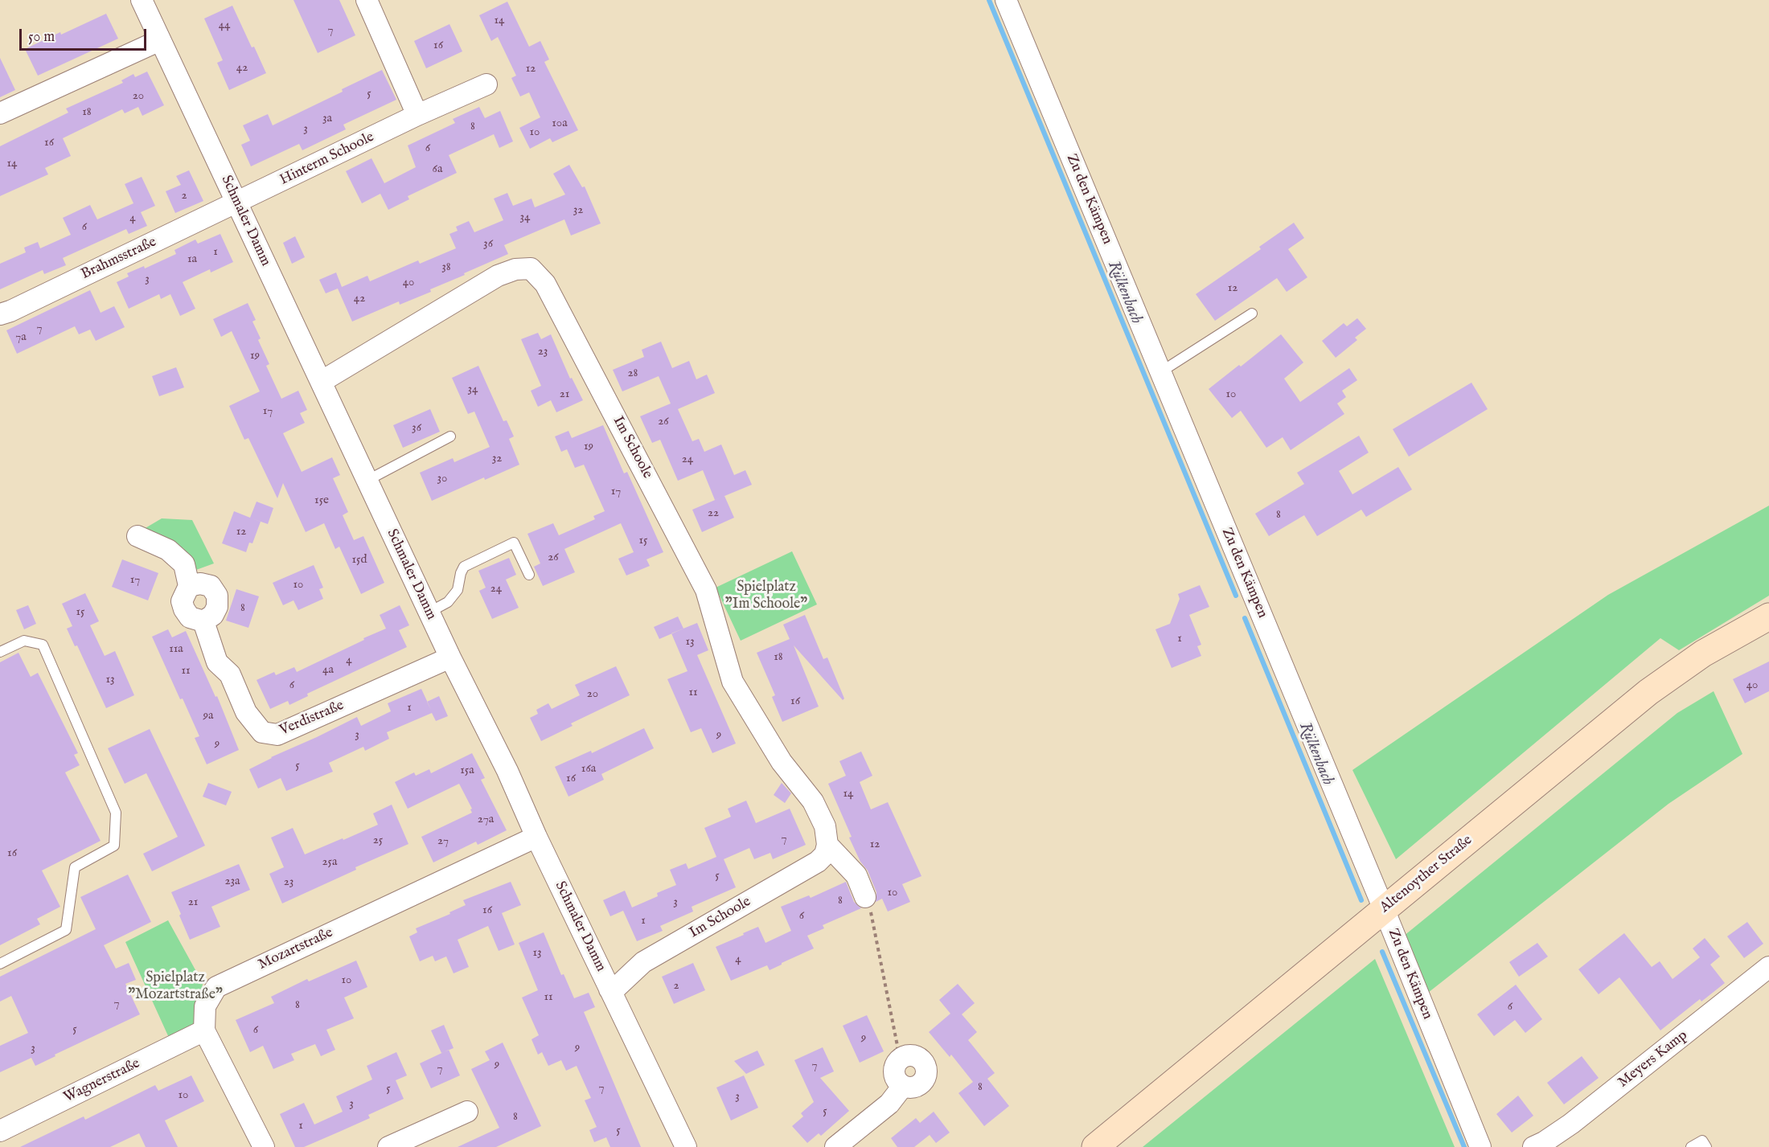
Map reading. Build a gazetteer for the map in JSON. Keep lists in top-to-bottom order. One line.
{"streets":{"main road":["Altenoyther Straße"],"street":["Hinterm Schoole","Zu den Kämpen","Schmaler Damm","Brahmsstraße","Im Schoole","Verdistraße","Mozartstraße","Meyers Kamp","Wagnerstraße"]},"crossings":[["Hinterm Schoole","Schmaler Damm"],["Hinterm Schoole","Brahmsstraße"],["Zu den Kämpen","Altenoyther Straße"],["Schmaler Damm","Brahmsstraße"],["Schmaler Damm","Im Schoole"],["Schmaler Damm","Verdistraße"],["Schmaler Damm","Mozartstraße"],["Mozartstraße","Wagnerstraße"]],"water":["Rülkenbach"],"parks":["Spielplatz \"Im Schoole\"","Spielplatz \"Mozartstraße\""],"house_numbers":["14","44","7","16","42","12","5","20","18","3a","10a","8","3","10","16","6","14","6a","2","32","34","4","6","36","1","1a","38","3","40","12","42","7","7a","23","19","28","34","21","10","17","26","36","19","32","24","30","17","15e","22","8","12","15","26","15d","17","10","24","8","15","1","13","11a","18","4","4a","11","13","6","40","11","20","16","1","9a","3","9","9","5","16a","15a","16","14","27a","7","25","27","12","16","25a","5","23a","23","10","8","21","3","16","6","1","13","4","10","2","11","7","8","6","5","6","9","9","3","9","7","7","8","7","5","10","3","3","5","8","1","5"],"scale_bar":"50 m"}
